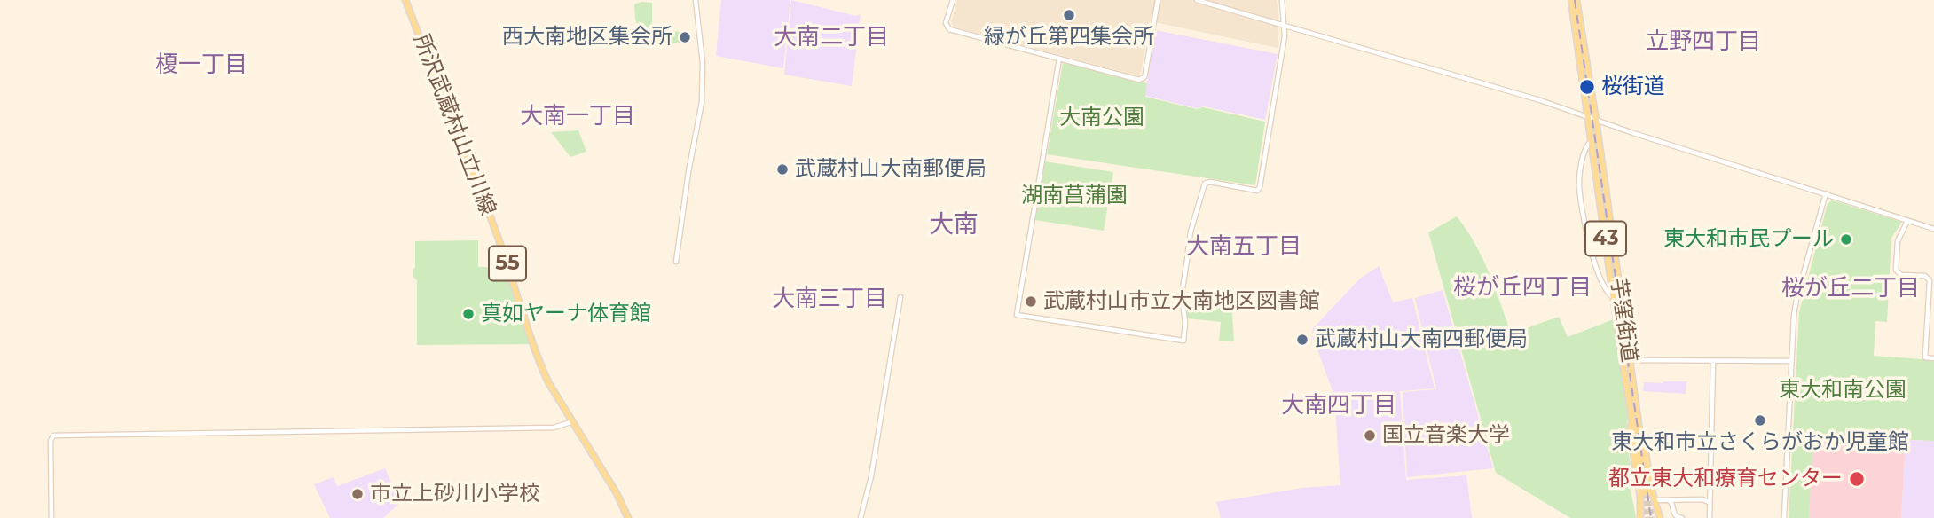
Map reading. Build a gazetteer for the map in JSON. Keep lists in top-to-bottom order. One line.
{"streets":{"main road":["所沢武蔵村山立川線","43","55","芋窪街道"]},"districts":["大南二丁目","立野四丁目","榎一丁目","大南一丁目","大南","大南五丁目","桜が丘四丁目","桜が丘二丁目","大南三丁目","大南四丁目"],"parks":["大南公園","湖南菖蒲園","東大和南公園"],"places":["緑が丘第四集会所","西大南地区集会所","桜街道","武蔵村山大南郵便局","東大和市民プール","武蔵村山市立大南地区図書館","真如ヤーナ体育館","武蔵村山大南四郵便局","東大和市立さくらがおか児童館","国立音楽大学","都立東大和療育センター","市立上砂川小学校"]}
